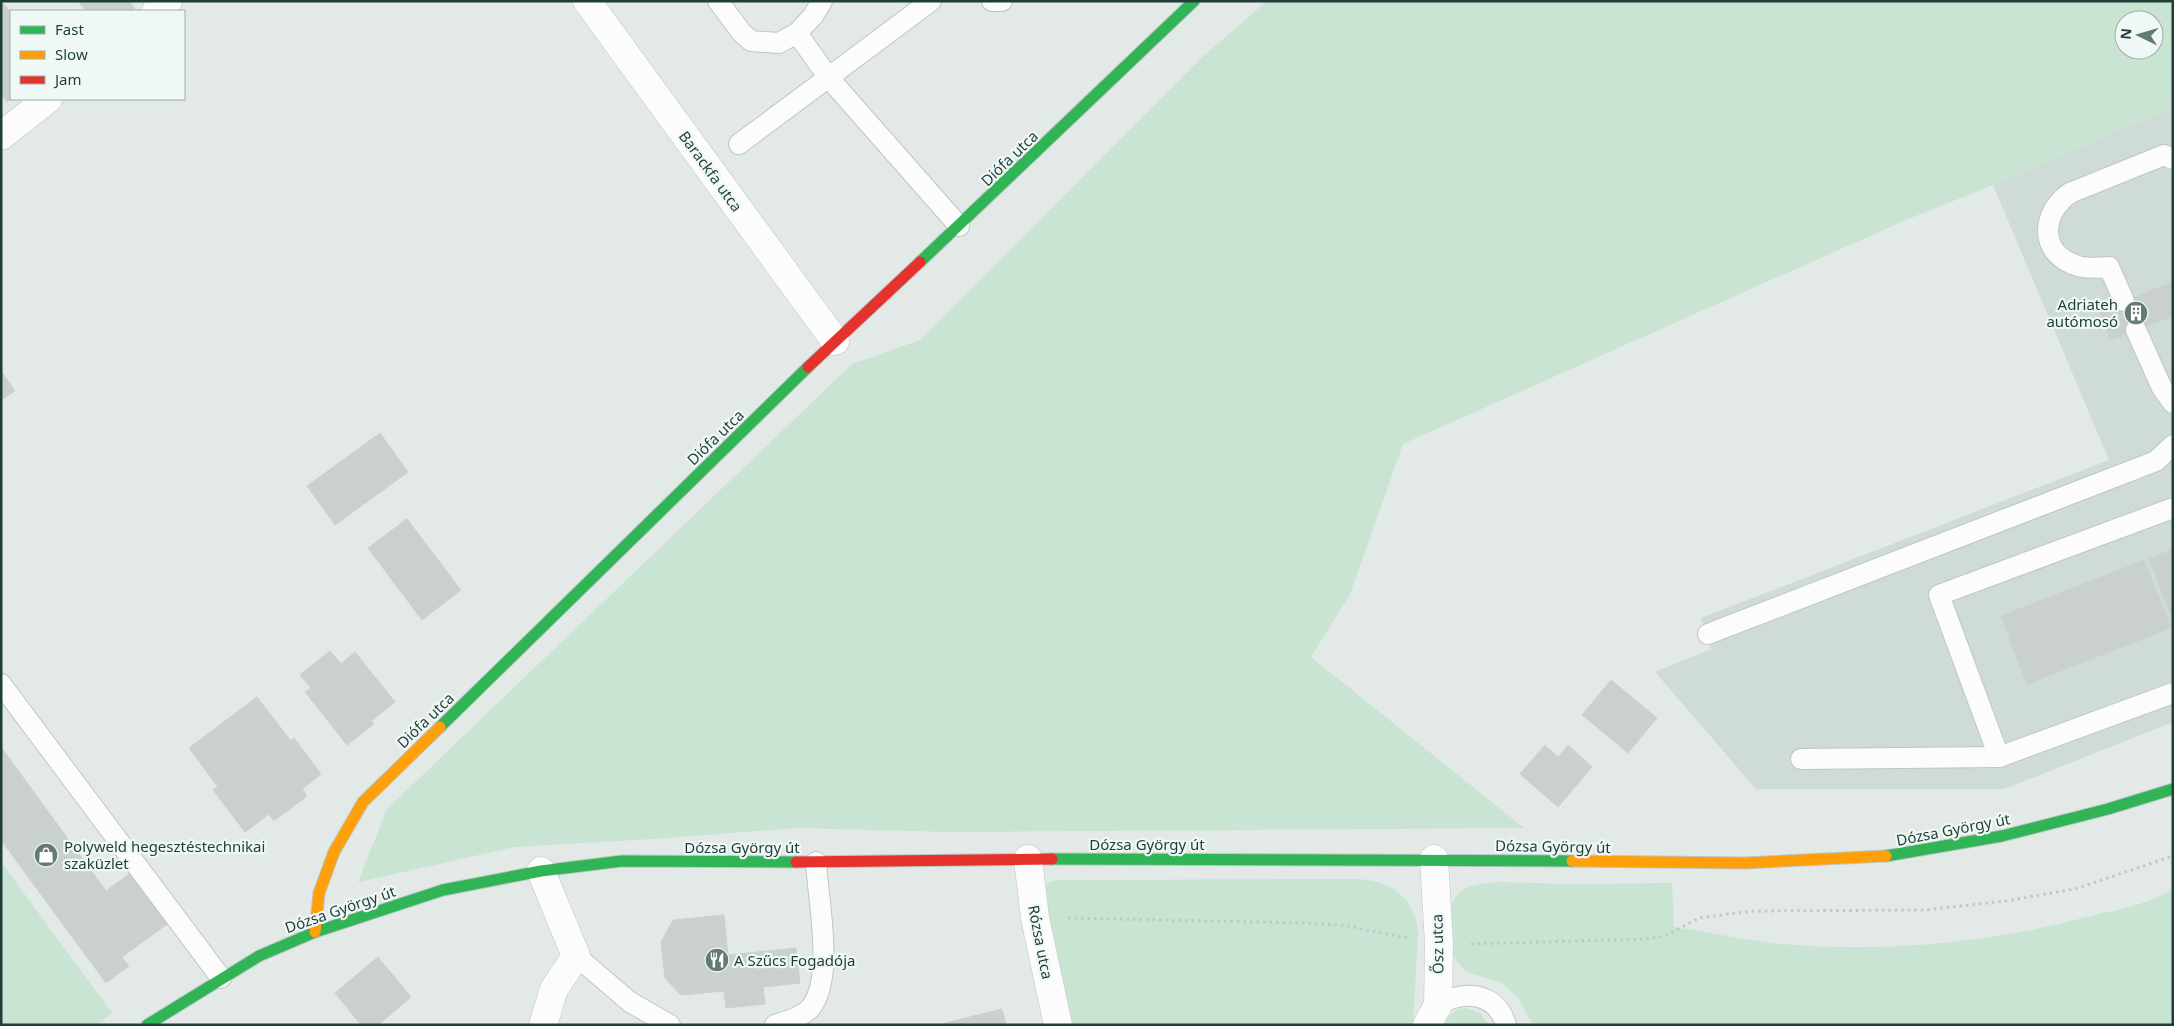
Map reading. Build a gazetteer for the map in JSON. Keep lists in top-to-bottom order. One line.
{"streets":{"main road":["Diófa utca","Dózsa György út"],"street":["Barackfa utca","Rózsa utca","Ősz utca"]},"crossings":[["Diófa utca","Barackfa utca"],["Diófa utca","Dózsa György út"],["Dózsa György út","Rózsa utca"],["Dózsa György út","Ősz utca"]],"places":{"building":["Adriateh autómosó"],"shop":["Polyweld hegesztéstechnikai szaküzlet"],"restaurant":["A Szűcs Fogadója"]},"legend":["Fast","Slow","Jam"],"north":"left"}
